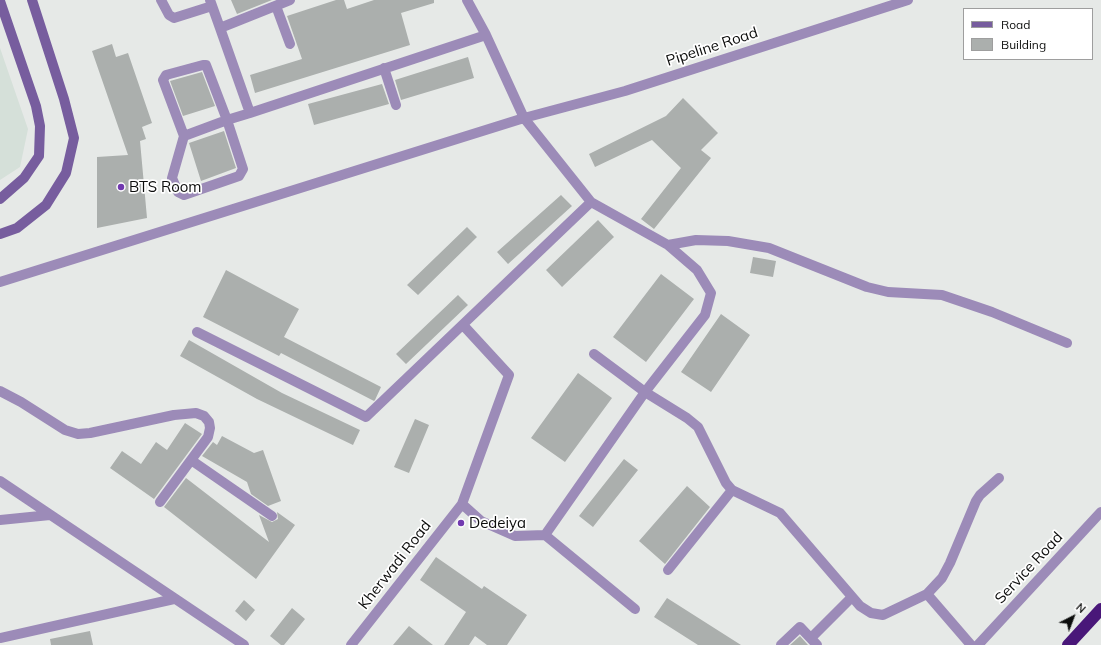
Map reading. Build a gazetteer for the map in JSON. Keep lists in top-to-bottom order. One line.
{"streets":{"street":["Pipeline Road","Kherwadi Road","Service Road"]},"places":["BTS Room","Dedeiya"],"legend":["Road","Building"],"north":"top right"}
